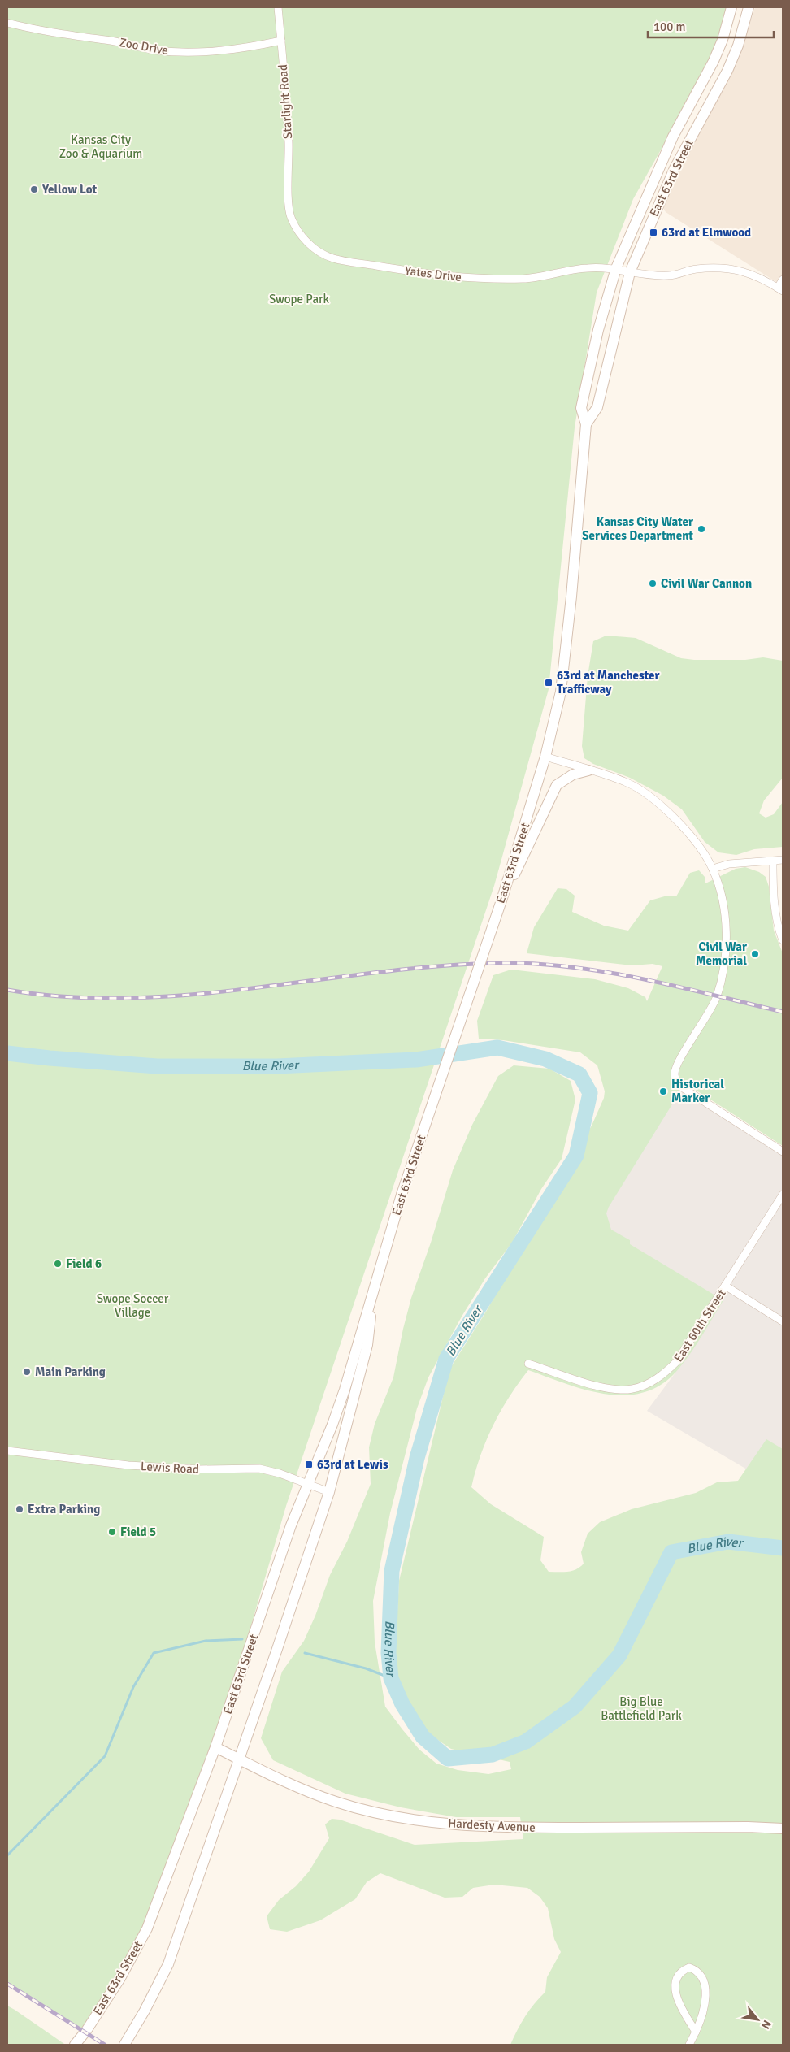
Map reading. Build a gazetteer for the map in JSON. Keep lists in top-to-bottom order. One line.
{"streets":{"main road":["East 63rd Street","Hardesty Avenue"],"street":["Zoo Drive","Starlight Road","Yates Drive","East 60th Street","Lewis Road"]},"crossings":[["Zoo Drive","Starlight Road"],["Starlight Road","Yates Drive"],["East 63rd Street","Yates Drive"],["East 63rd Street","Lewis Road"],["East 63rd Street","Hardesty Avenue"]],"water":["Blue River"],"parks":["Kansas City Zoo & Aquarium","Swope Park","Swope Soccer Village","Big Blue Battlefield Park"],"places":{"other":["Yellow Lot","Kansas City Water Services Department","Civil War Cannon","Civil War Memorial","Historical Marker","Field 6","Main Parking","Extra Parking","Field 5"],"transit":["63rd at Elmwood","63rd at Manchester Trafficway","63rd at Lewis"]},"scale_bar":"100 m","north":"bottom right"}
